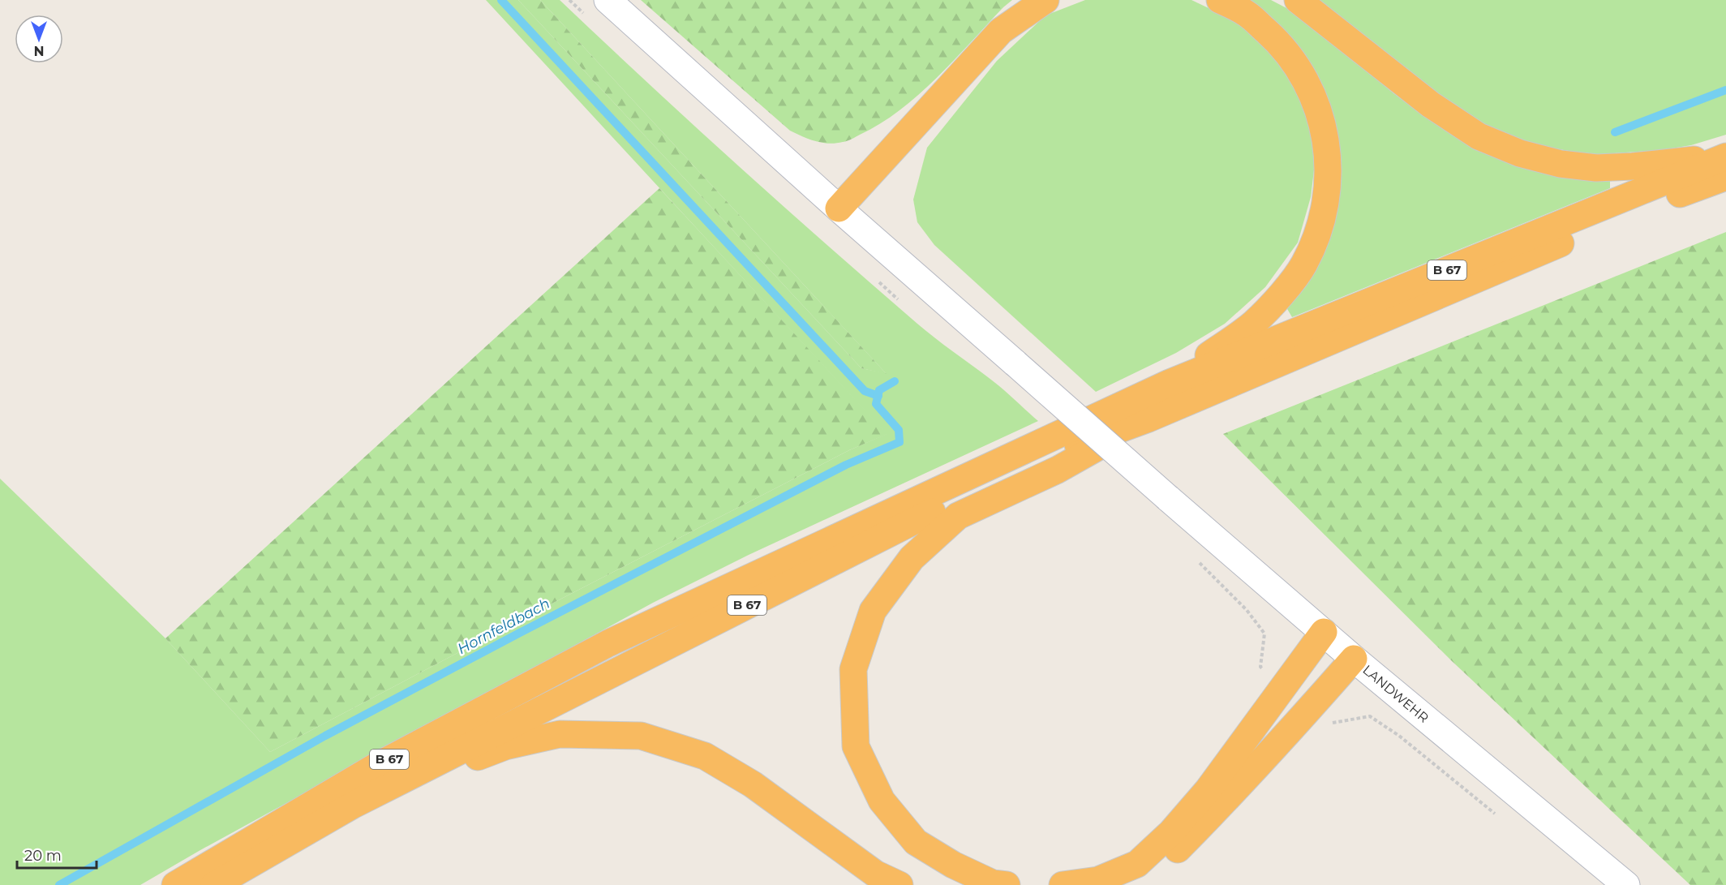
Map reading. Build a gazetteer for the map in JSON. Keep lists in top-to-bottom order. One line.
{"streets":{"highway":["B 67"],"main road":["LANDWEHR"]},"water":["Hornfeldbach"],"scale_bar":"20 m","north":"bottom"}
